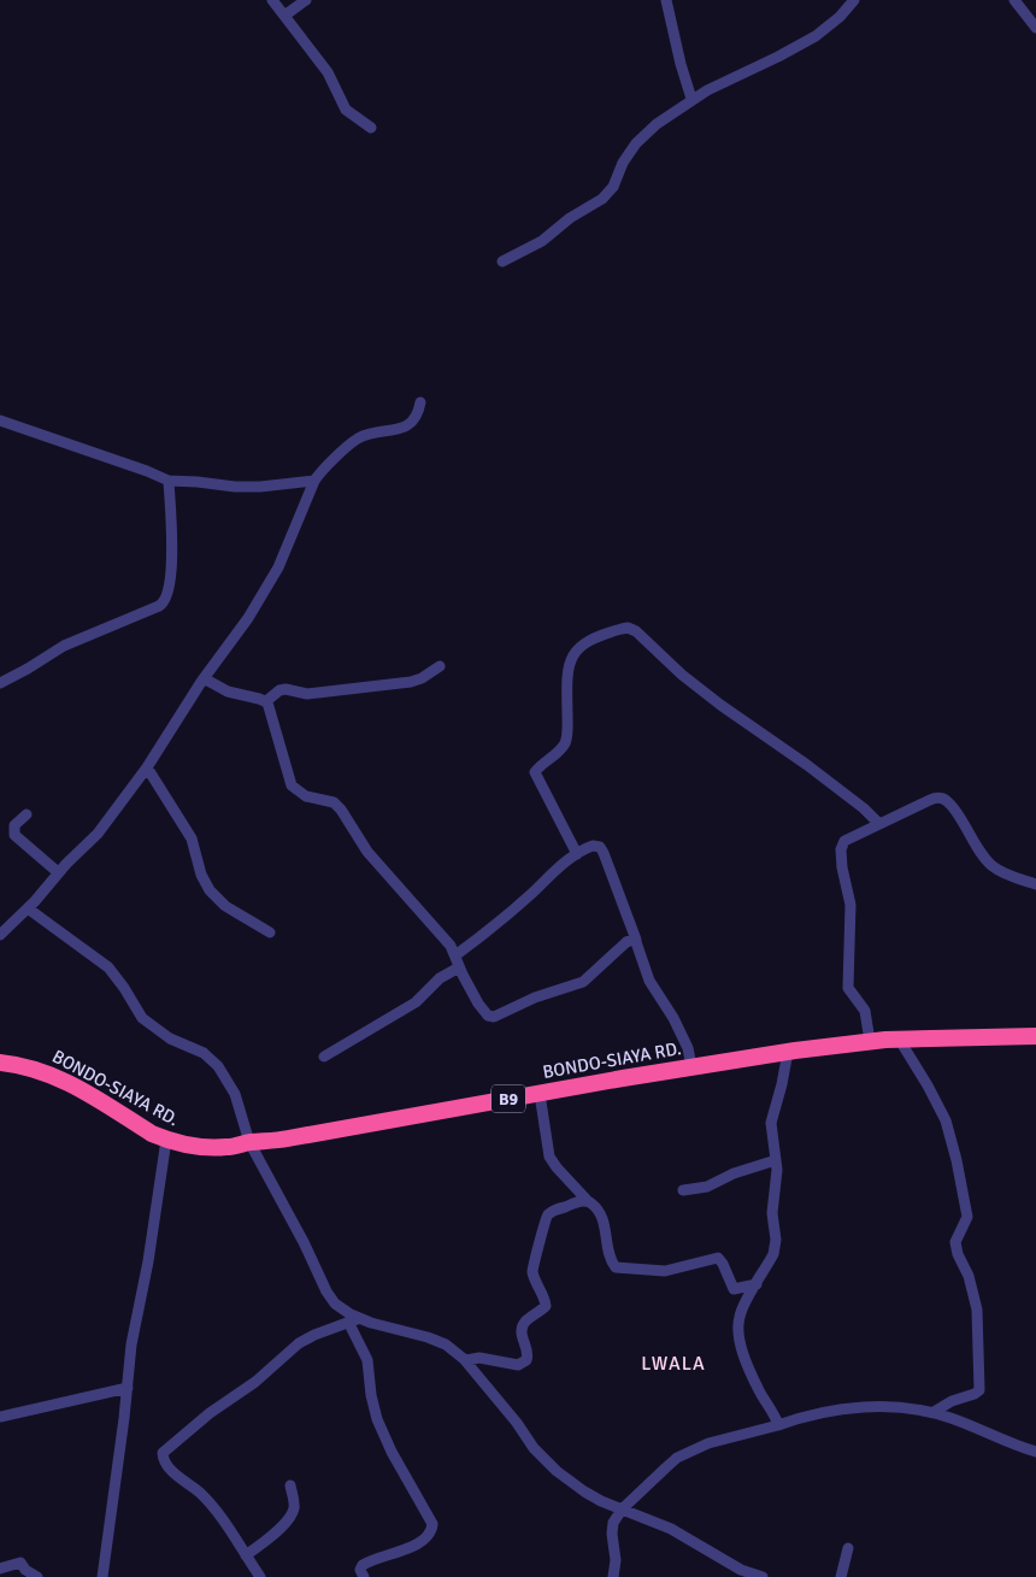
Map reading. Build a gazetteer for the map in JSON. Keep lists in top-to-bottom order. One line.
{"streets":{"highway":["BONDO-SIAYA RD.","B9"]},"districts":["LWALA"]}
